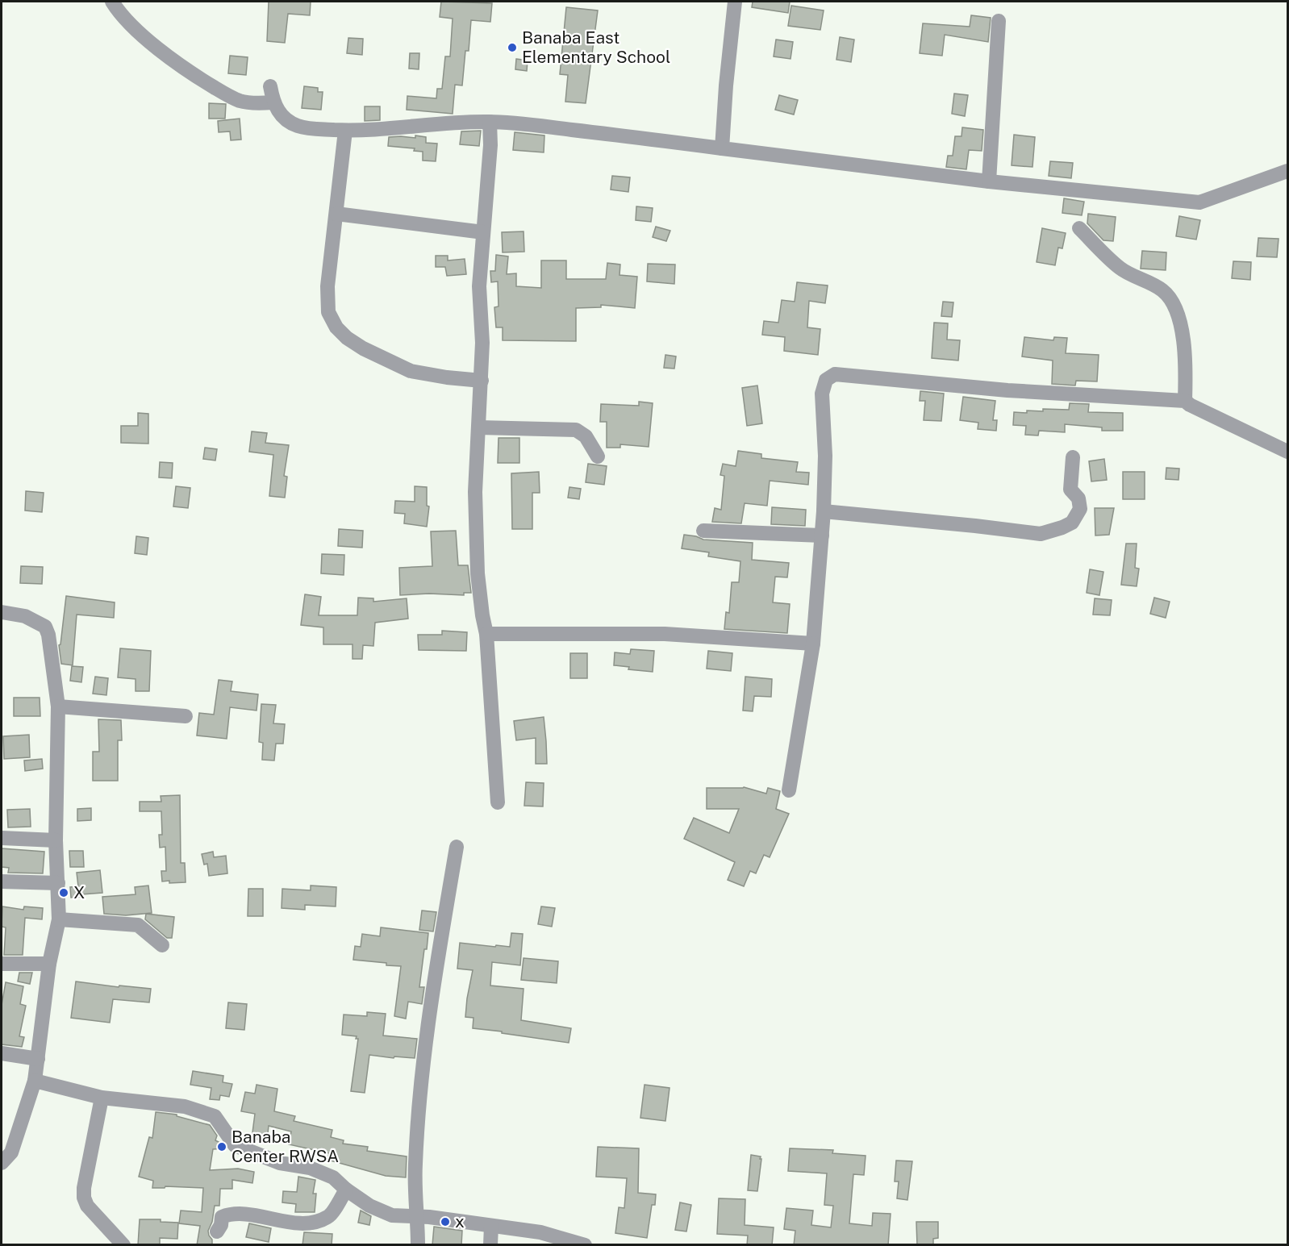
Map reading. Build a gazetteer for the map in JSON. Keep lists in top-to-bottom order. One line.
{"places":["Banaba East Elementary School","X","Banaba Center RWSA","x"]}
